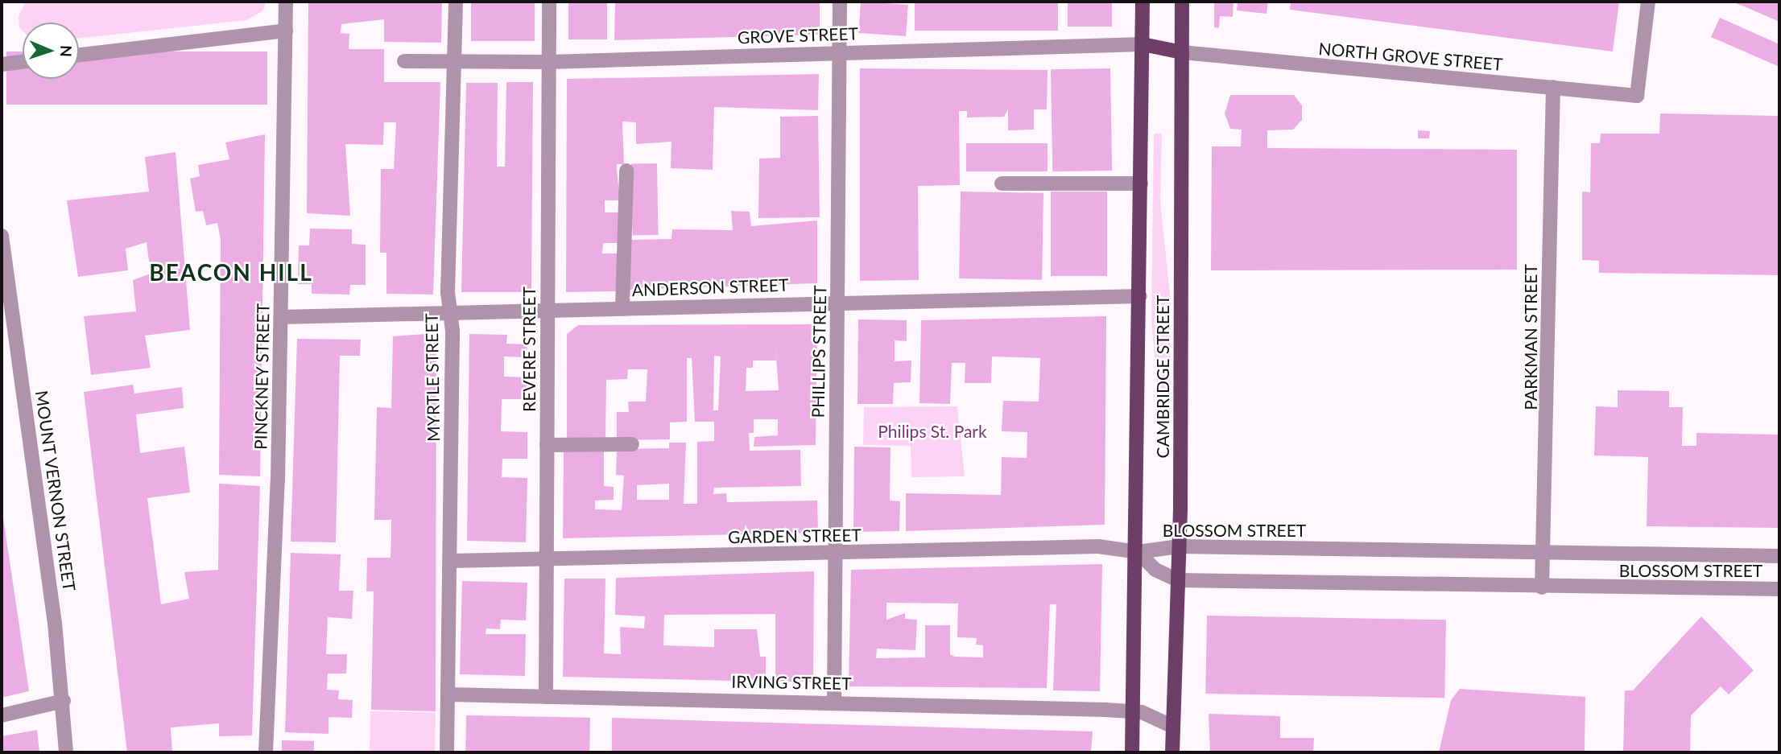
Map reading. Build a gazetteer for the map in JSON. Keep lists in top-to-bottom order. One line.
{"streets":{"main road":["CAMBRIDGE STREET"],"street":["GROVE STREET","NORTH GROVE STREET","ANDERSON STREET","PARKMAN STREET","REVERE STREET","PHILLIPS STREET","PINCKNEY STREET","MYRTLE STREET","MOUNT VERNON STREET","BLOSSOM STREET","GARDEN STREET","IRVING STREET"]},"crossings":[["GROVE STREET","REVERE STREET"],["GROVE STREET","PHILLIPS STREET"],["GROVE STREET","CAMBRIDGE STREET"],["GROVE STREET","MYRTLE STREET"],["NORTH GROVE STREET","PARKMAN STREET"],["NORTH GROVE STREET","CAMBRIDGE STREET"],["ANDERSON STREET","REVERE STREET"],["ANDERSON STREET","PHILLIPS STREET"],["ANDERSON STREET","PINCKNEY STREET"],["ANDERSON STREET","CAMBRIDGE STREET"],["ANDERSON STREET","MYRTLE STREET"],["PARKMAN STREET","BLOSSOM STREET"],["REVERE STREET","GARDEN STREET"],["REVERE STREET","IRVING STREET"],["PHILLIPS STREET","GARDEN STREET"],["PHILLIPS STREET","IRVING STREET"],["CAMBRIDGE STREET","BLOSSOM STREET"],["CAMBRIDGE STREET","GARDEN STREET"],["CAMBRIDGE STREET","IRVING STREET"],["MYRTLE STREET","GARDEN STREET"],["MYRTLE STREET","IRVING STREET"],["BLOSSOM STREET","GARDEN STREET"]],"districts":["BEACON HILL"],"parks":["Philips St. Park"],"north":"right"}
